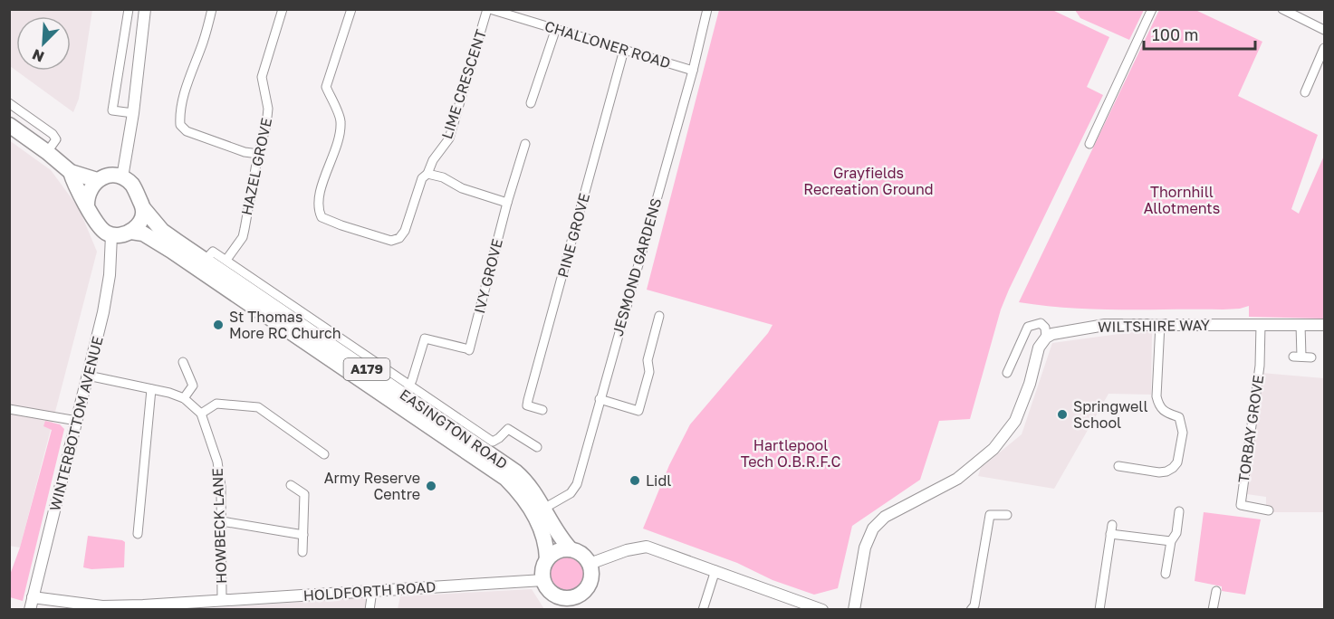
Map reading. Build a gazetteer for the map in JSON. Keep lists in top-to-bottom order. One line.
{"streets":{"highway":["A179","EASINGTON ROAD"],"street":["CHALLONER ROAD","LIME CRESCENT","HAZEL GROVE","PINE GROVE","JESMOND GARDENS","IVY GROVE","WILTSHIRE WAY","WINTERBOTTOM AVENUE","TORBAY GROVE","HOWBECK LANE","HOLDFORTH ROAD"]},"crossings":[["CHALLONER ROAD","LIME CRESCENT"],["CHALLONER ROAD","PINE GROVE"],["CHALLONER ROAD","JESMOND GARDENS"],["HAZEL GROVE","EASINGTON ROAD"],["JESMOND GARDENS","EASINGTON ROAD"],["IVY GROVE","EASINGTON ROAD"],["WILTSHIRE WAY","TORBAY GROVE"],["A179","WINTERBOTTOM AVENUE"],["A179","EASINGTON ROAD"],["WINTERBOTTOM AVENUE","EASINGTON ROAD"],["WINTERBOTTOM AVENUE","HOWBECK LANE"],["WINTERBOTTOM AVENUE","HOLDFORTH ROAD"],["EASINGTON ROAD","HOLDFORTH ROAD"],["HOWBECK LANE","HOLDFORTH ROAD"]],"parks":["Grayfields Recreation Ground","Thornhill Allotments","Hartlepool Tech O.B.R.F.C"],"places":["St Thomas More RC Church","Springwell School","Lidl","Army Reserve Centre"],"scale_bar":"100 m","north":"bottom left"}
